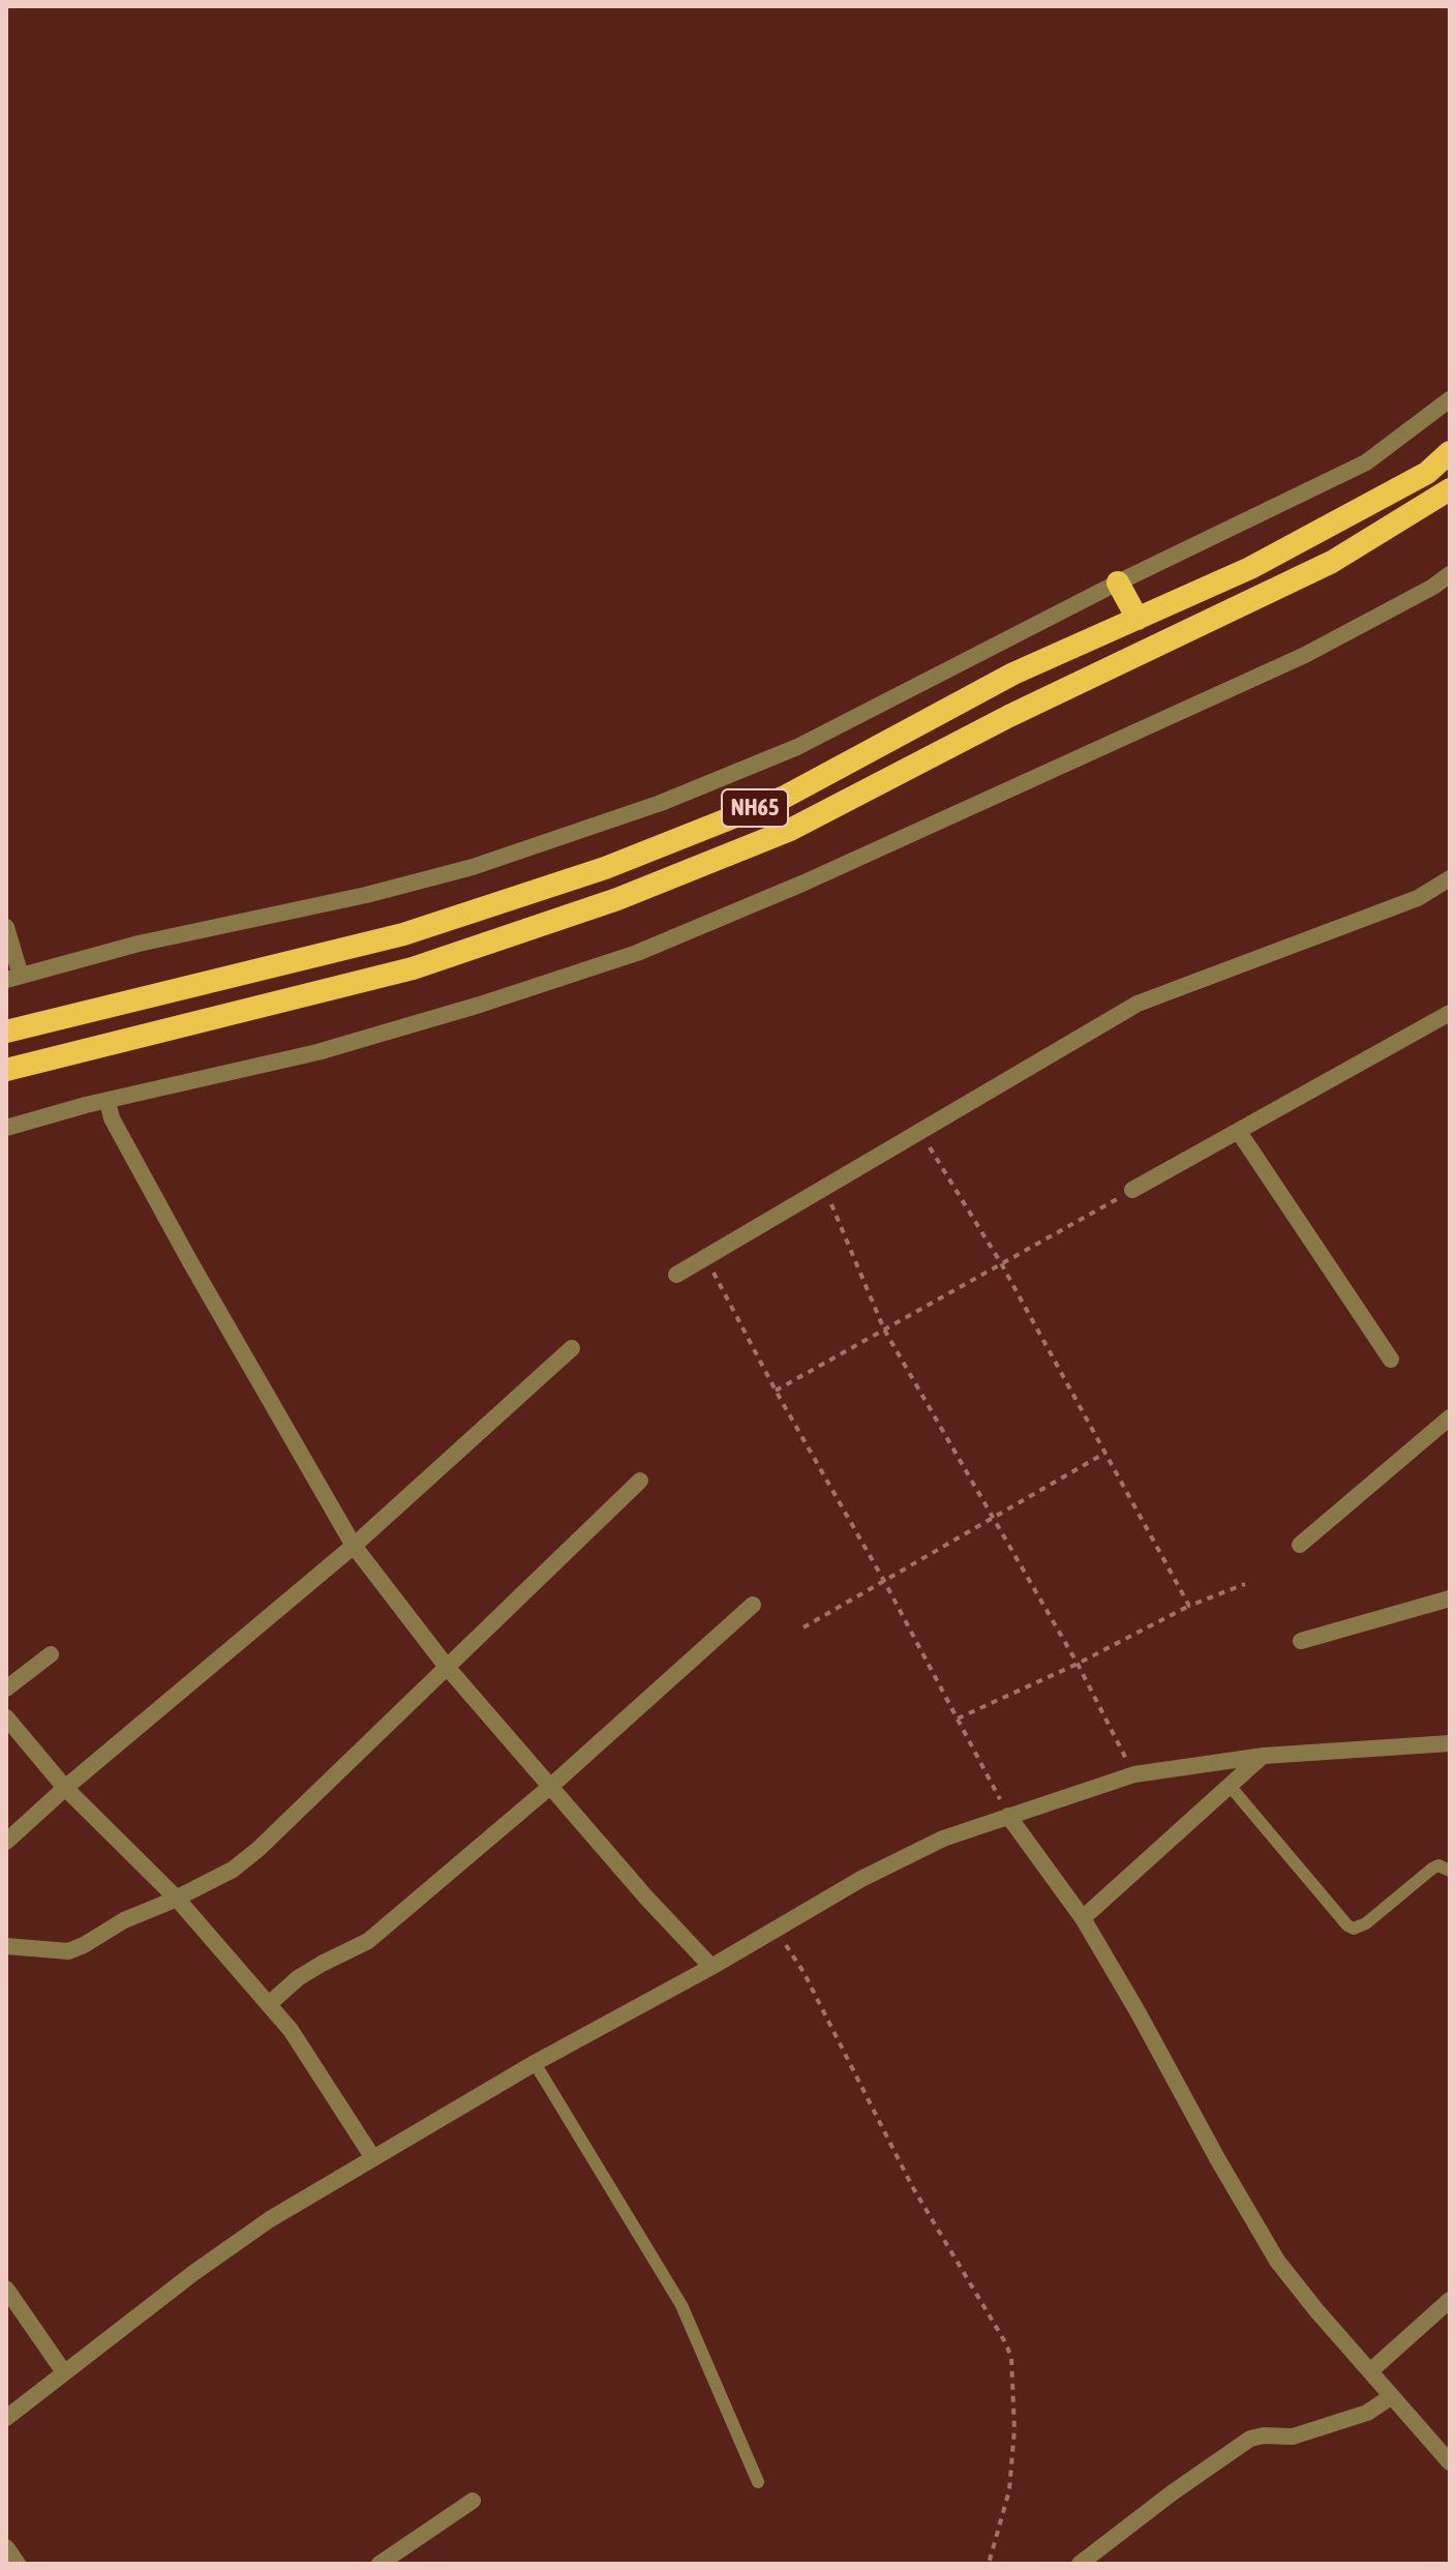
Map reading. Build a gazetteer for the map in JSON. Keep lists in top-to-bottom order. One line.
{"streets":{"highway":["NH65"]}}
